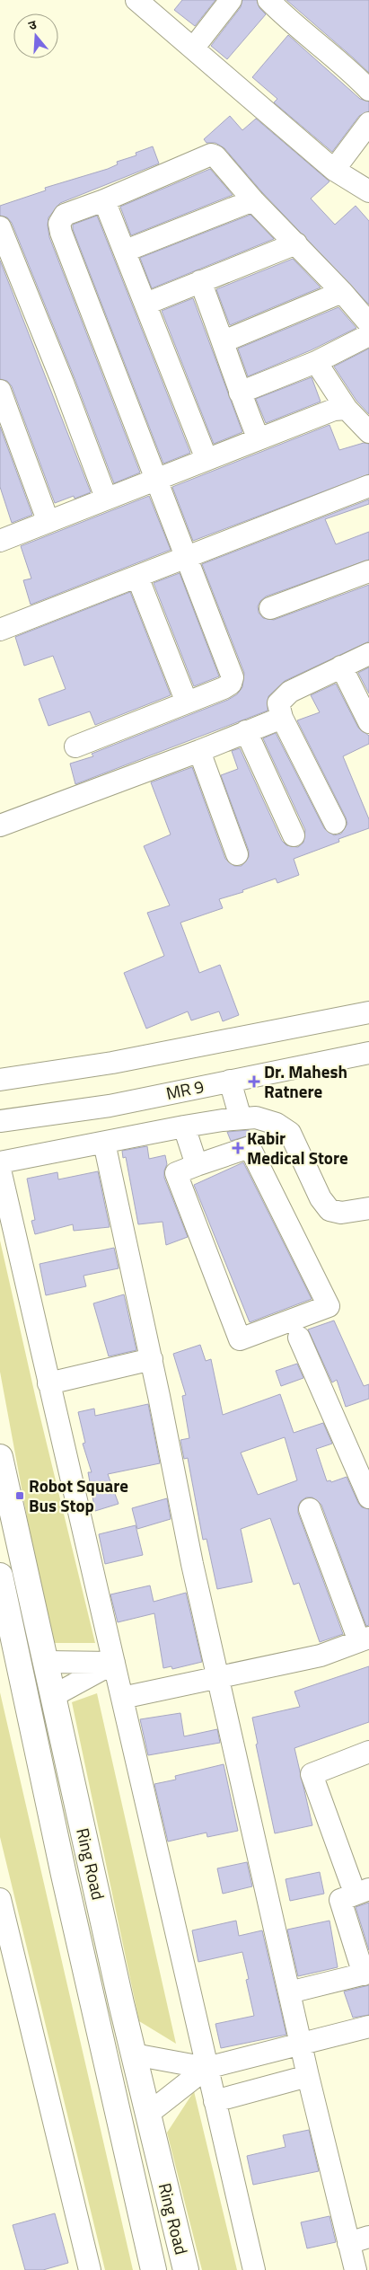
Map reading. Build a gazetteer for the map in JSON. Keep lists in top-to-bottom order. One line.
{"streets":{"main road":["Ring Road"],"street":["MR 9"]},"places":{"health":["Dr. Mahesh Ratnere","Kabir Medical Store"],"transit":["Robot Square Bus Stop"]},"north":"top"}
